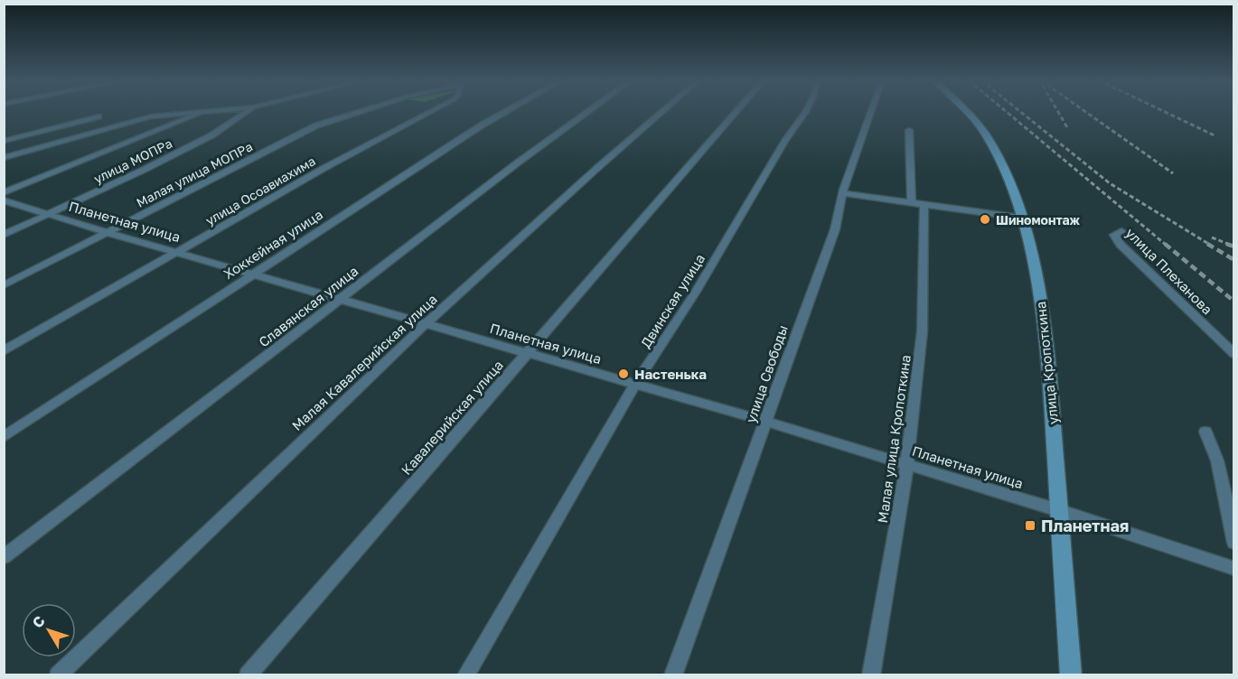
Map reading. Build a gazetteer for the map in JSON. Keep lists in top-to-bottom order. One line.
{"streets":{"main road":["улица Кропоткина"],"street":["улица МОПРа","Малая улица МОПРа","улица Осоавиахима","Планетная улица","Хоккейная улица","улица Плеханова","Двинская улица","Славянская улица","Малая Кавалерийская улица","улица Свободы","Кавалерийская улица","Малая улица Кропоткина"]},"crossings":[["улица МОПРа","Планетная улица"],["Малая улица МОПРа","Планетная улица"],["улица Осоавиахима","Планетная улица"],["Планетная улица","Хоккейная улица"],["Планетная улица","Двинская улица"],["Планетная улица","Славянская улица"],["Планетная улица","Малая Кавалерийская улица"],["Планетная улица","улица Кропоткина"],["Планетная улица","улица Свободы"],["Планетная улица","Кавалерийская улица"],["Планетная улица","Малая улица Кропоткина"]],"places":{"other":["Шиномонтаж","Настенька"],"transit":["Планетная"]},"north":"top left"}
